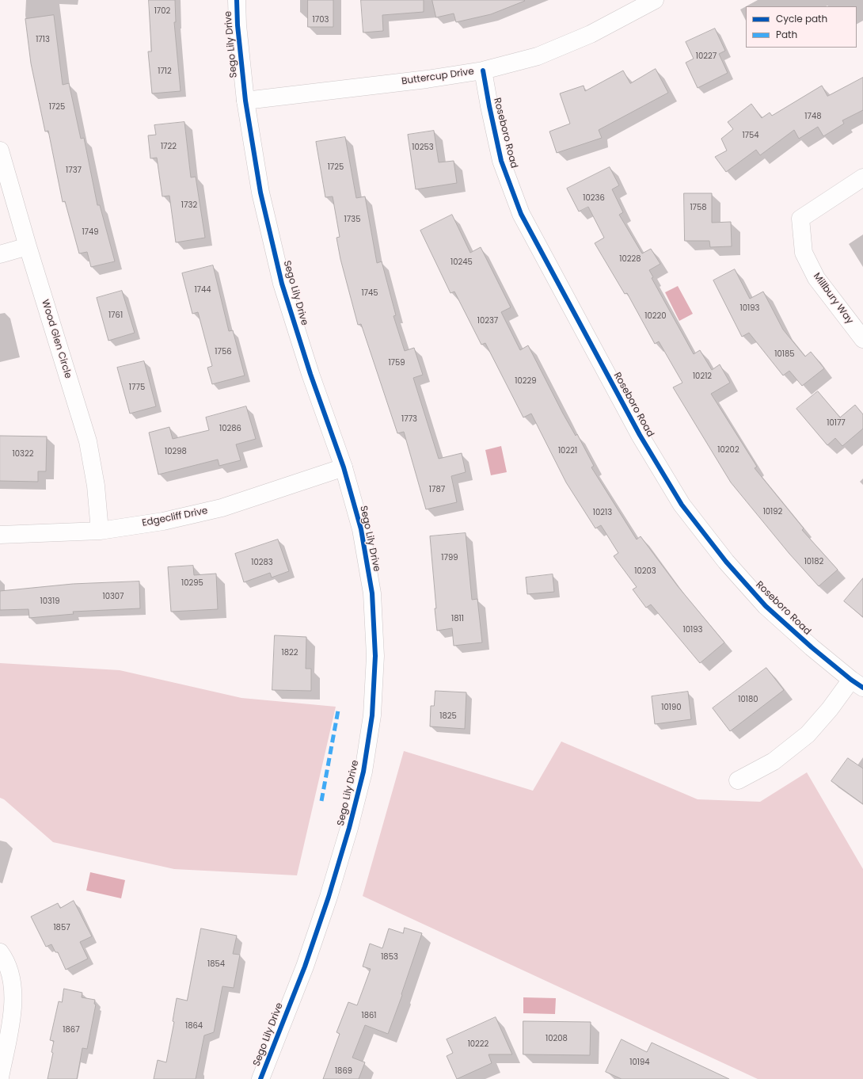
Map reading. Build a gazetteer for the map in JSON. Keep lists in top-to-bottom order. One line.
{"streets":{"street":["Sego Lily Drive","Buttercup Drive","Roseboro Road","Millbury Way","Wood Glen Circle","Edgecliff Drive"]},"crossings":[["Sego Lily Drive","Buttercup Drive"],["Sego Lily Drive","Edgecliff Drive"],["Buttercup Drive","Roseboro Road"],["Wood Glen Circle","Edgecliff Drive"]],"house_numbers":["1702","1703","1713","10227","1712","1725","1748","1754","1722","10253","1725","1737","10236","1732","1758","1735","1749","10228","10245","1744","1745","10193","1761","10220","10237","1756","10185","1759","10212","10229","1775","1773","10177","10286","10202","10221","10298","10322","1787","10192","10213","1799","10182","10283","10203","10295","10307","10319","1811","10193","1822","10180","10190","1825","1857","1853","1854","1861","1864","1867","10208","10222","10194","1869"],"legend":["Cycle path","Path"]}
